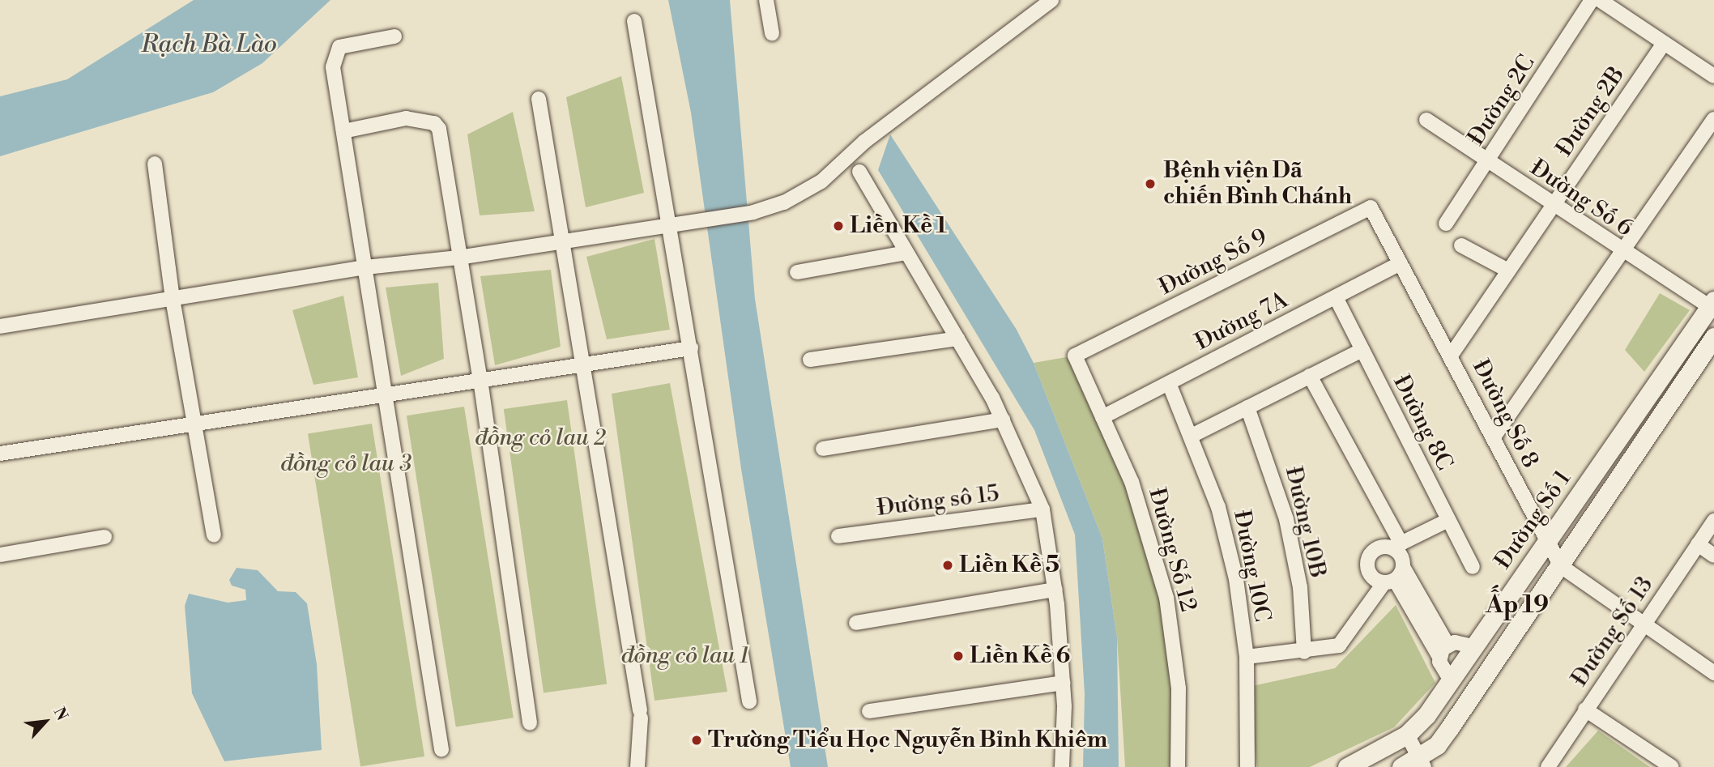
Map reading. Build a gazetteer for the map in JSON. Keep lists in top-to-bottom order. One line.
{"streets":{"street":["Đường 2C","Đường 2B","Đường Số 6","Đường Số 9","Đường 7A","Đường Số 8","Đường 8C","Đường sô 15","Đường Số 1","Đường 10B","Đường Số 12","Đường 10C","Đường Số 13"]},"crossings":[["Đường 2C","Đường Số 6"],["Đường 2B","Đường Số 6"],["Đường 2B","Đường Số 8"],["Đường Số 6","Đường Số 1"],["Đường Số 9","Đường Số 8"],["Đường Số 9","Đường Số 12"],["Đường 7A","Đường Số 8"],["Đường 7A","Đường 8C"],["Đường 7A","Đường Số 12"],["Đường 7A","Đường 10C"],["Đường Số 8","Đường Số 1"],["Đường Số 8","Đường Số 13"]],"districts":["Ấp 19"],"water":["Rạch Bà Lào"],"parks":["đồng cỏ lau 2","đồng cỏ lau 3","đồng cỏ lau 1"],"places":["Bệnh viện Dã chiến Bình Chánh","Liền Kề 1","Liền Kề 5","Liền Kề 6","Trường Tiểu Học Nguyễn Bỉnh Khiêm"],"north":"top right"}
